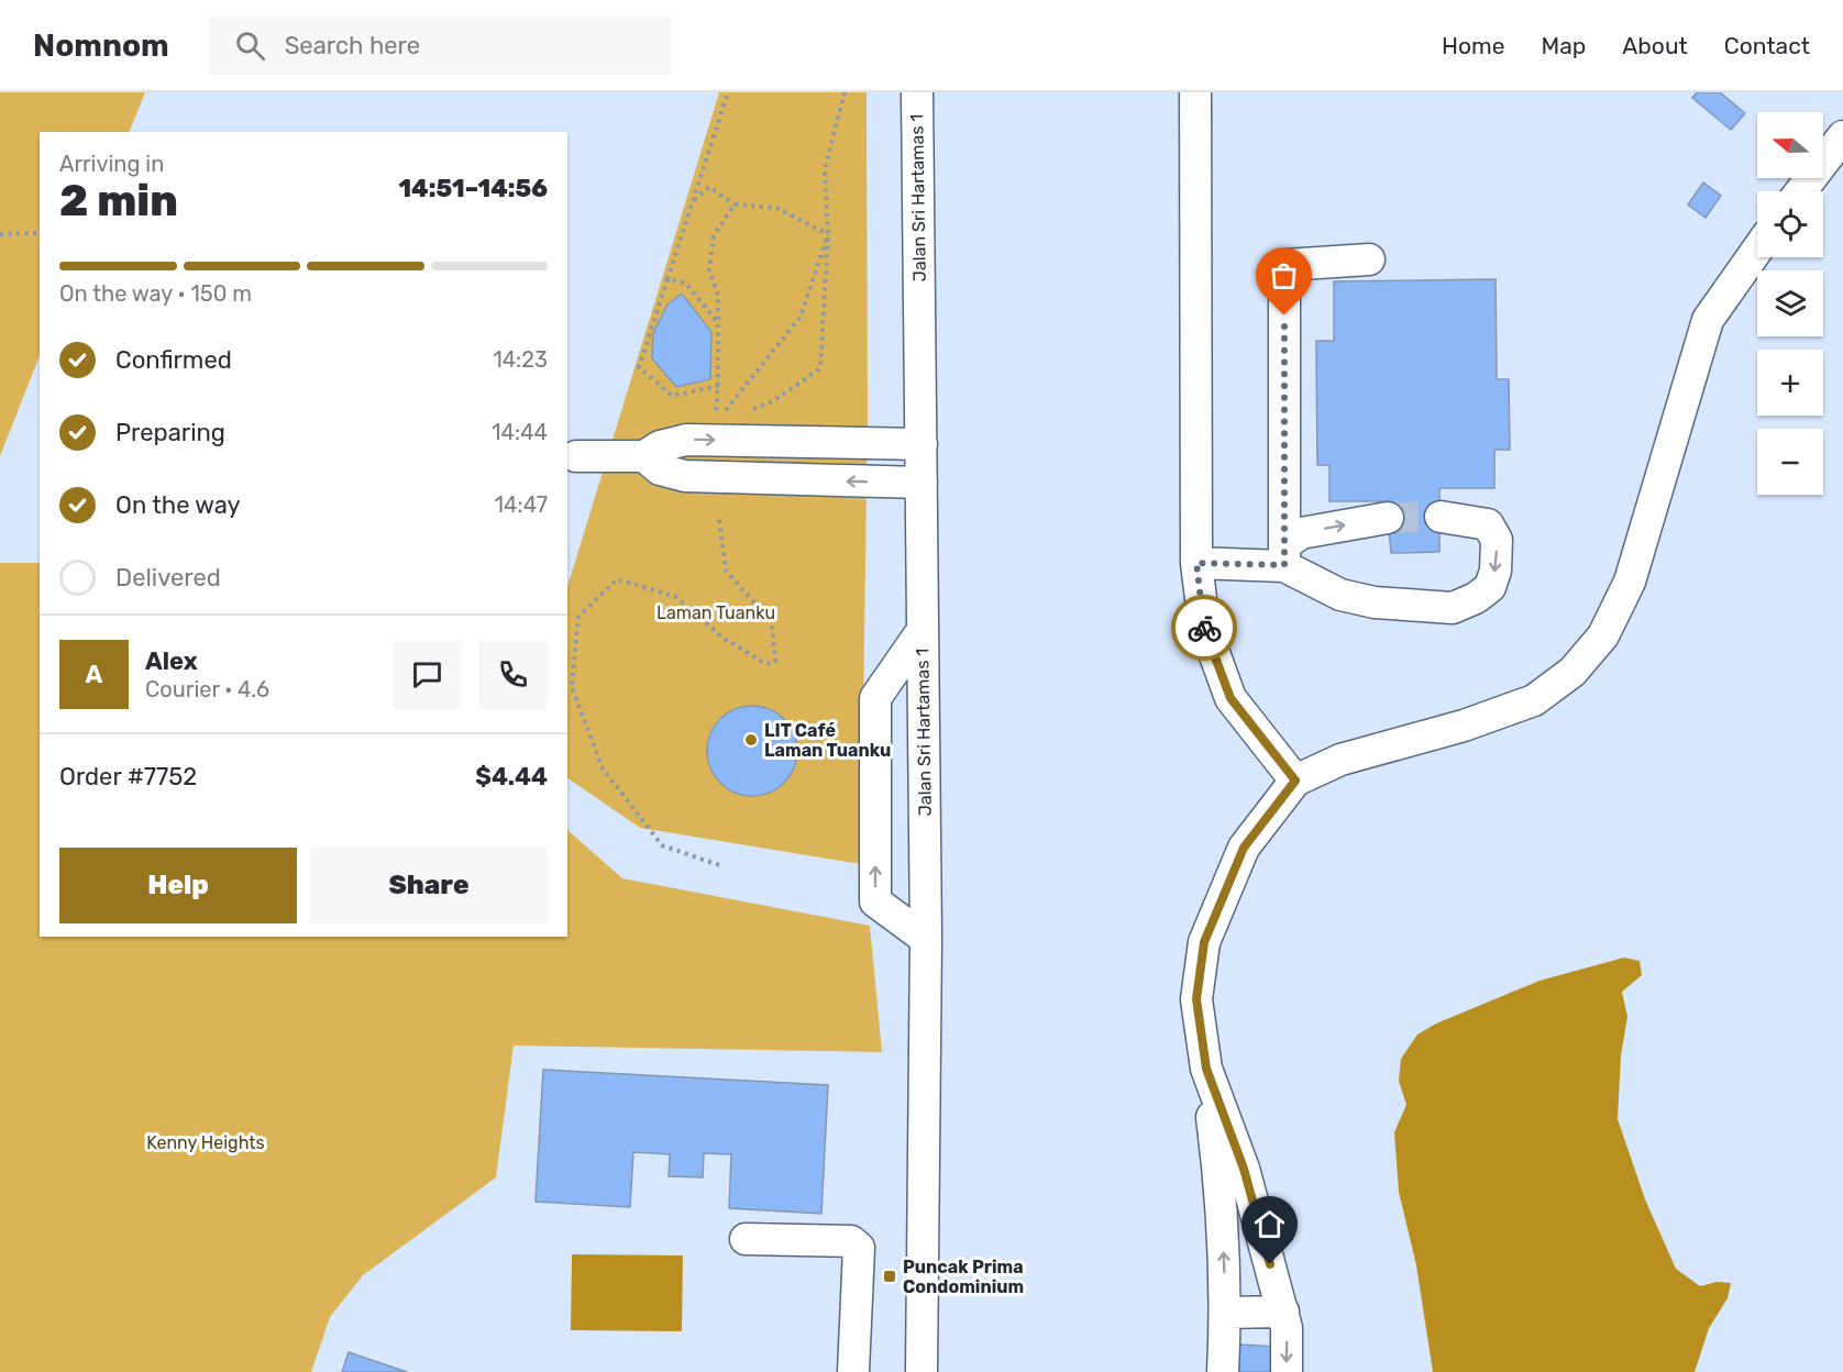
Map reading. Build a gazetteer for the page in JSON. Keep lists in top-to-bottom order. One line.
{"streets":{"street":["Jalan Sri Hartamas 1"]},"parks":["Laman Tuanku","Kenny Heights"],"places":{"other":["LIT Café Laman Tuanku"],"transit":["Puncak Prima Condominium"]},"north":"left","page":{"header":"Nomnom","search":"Search here","nav":["Home","Map","About","Contact"],"map_buttons":["+","−"],"heading":["2 min","Arriving in","14:51–14:56"],"panel":["Alex","Courier · 4.6","Order #7752","$4.44"],"bar":"On the way · 150 m","list":[["Confirmed","14:23"],["Preparing","14:44"],["On the way","14:47"],"Delivered"],"round":"A","buttons":["Help","Share"]}}
